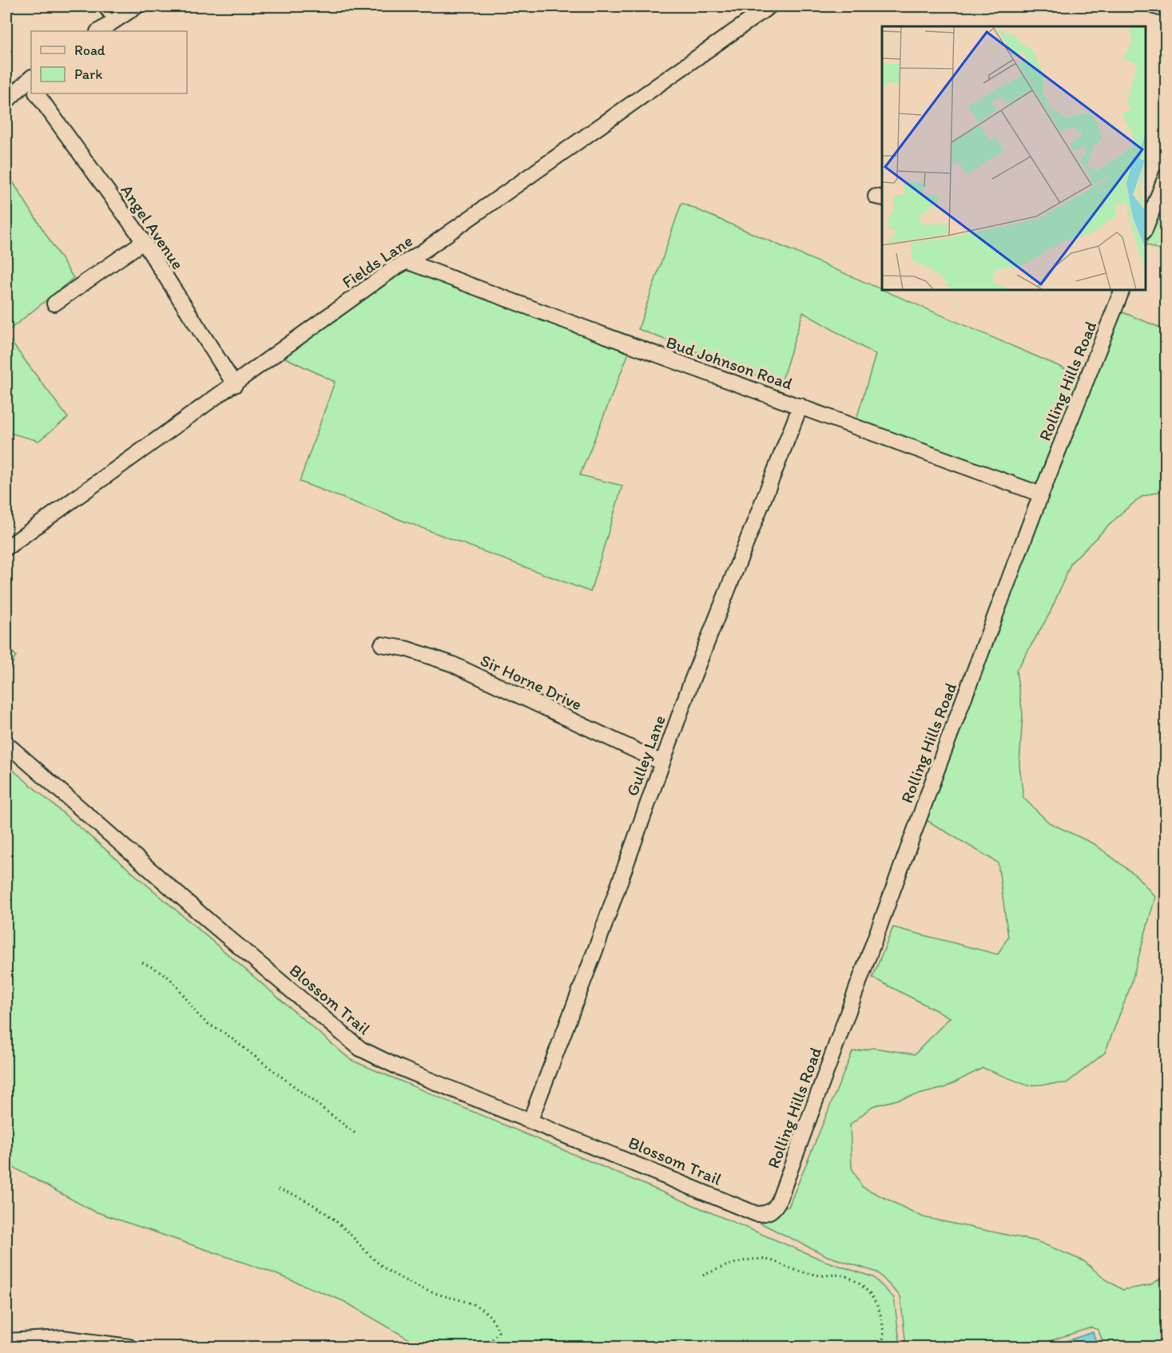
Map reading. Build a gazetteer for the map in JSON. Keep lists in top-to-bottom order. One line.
{"streets":{"street":["Angel Avenue","Fields Lane","Bud Johnson Road","Rolling Hills Road","Sir Horne Drive","Gulley Lane","Blossom Trail"]},"crossings":[["Angel Avenue","Fields Lane"],["Fields Lane","Bud Johnson Road"],["Bud Johnson Road","Rolling Hills Road"],["Bud Johnson Road","Gulley Lane"],["Rolling Hills Road","Blossom Trail"],["Sir Horne Drive","Gulley Lane"],["Gulley Lane","Blossom Trail"]],"legend":["Road","Park"]}
